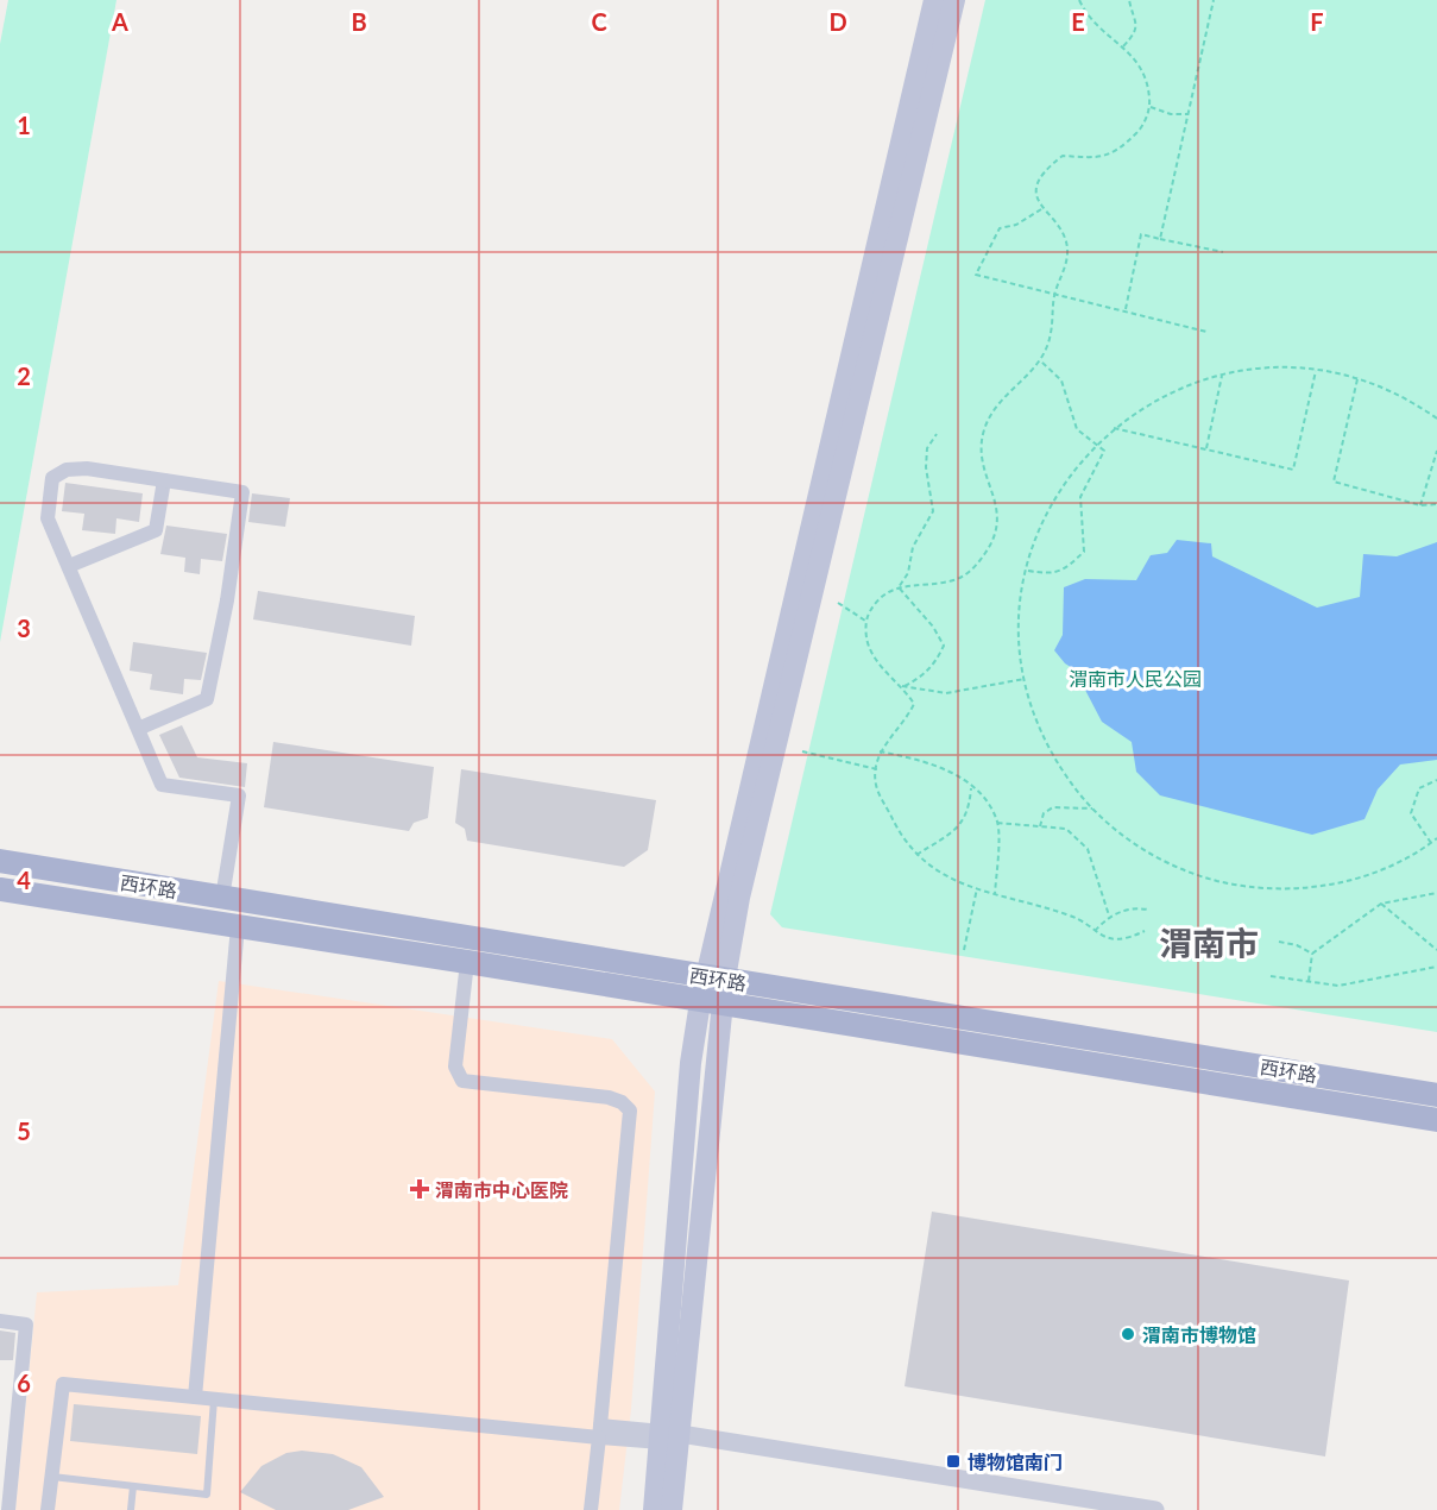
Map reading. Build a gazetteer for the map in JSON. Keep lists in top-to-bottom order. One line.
{"streets":{"main road":["西环路"]},"districts":["渭南市"],"parks":["渭南市人民公园"],"places":{"health":["渭南市中心医院"],"other":["渭南市博物馆"],"transit":["博物馆南门"]},"grid":{"columns":["A","B","C","D","E","F"],"rows":["1","2","3","4","5","6"]}}
